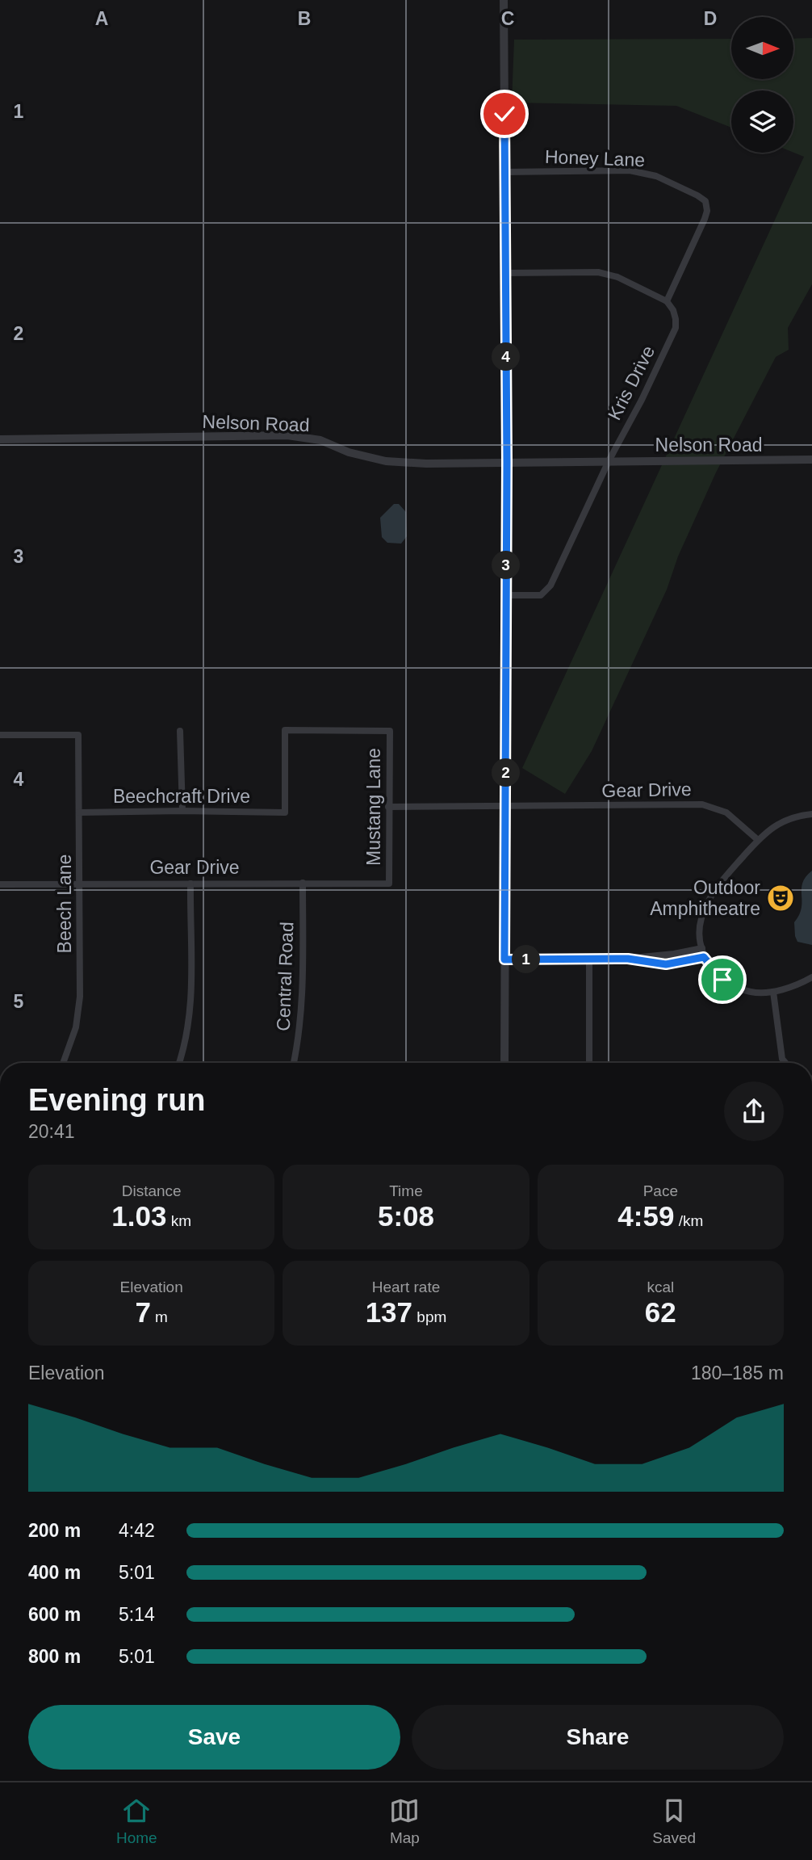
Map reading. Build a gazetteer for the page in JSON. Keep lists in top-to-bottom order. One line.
{"streets":{"street":["Honey Lane","Kris Drive","Nelson Road","Gear Drive","Beechcraft Drive","Mustang Lane","Beech Lane","Central Road"]},"crossings":[["Honey Lane","Kris Drive"],["Kris Drive","Nelson Road"],["Gear Drive","Mustang Lane"],["Gear Drive","Beech Lane"],["Gear Drive","Central Road"],["Beechcraft Drive","Mustang Lane"],["Beechcraft Drive","Beech Lane"]],"places":{"theatre":["Outdoor Amphitheatre"]},"north":"right","page":{"pins":["4","3","2","1"],"heading":["Evening run","20:41"],"stats":[["Distance","1.03 km"],["Time","5:08"],["Pace","4:59 /km"],["Elevation","7 m"],["Heart rate","137 bpm"],["kcal","62"]],"chart":["Elevation","180–185 m"],"list":[{"name":"200 m","note":"4:42"},{"name":"400 m","note":"5:01"},{"name":"600 m","note":"5:14"},{"name":"800 m","note":"5:01"}],"buttons":["Save","Share"],"tabs":["Home","Map","Saved"]},"grid":{"columns":["A","B","C","D"],"rows":["1","2","3","4","5"]}}
